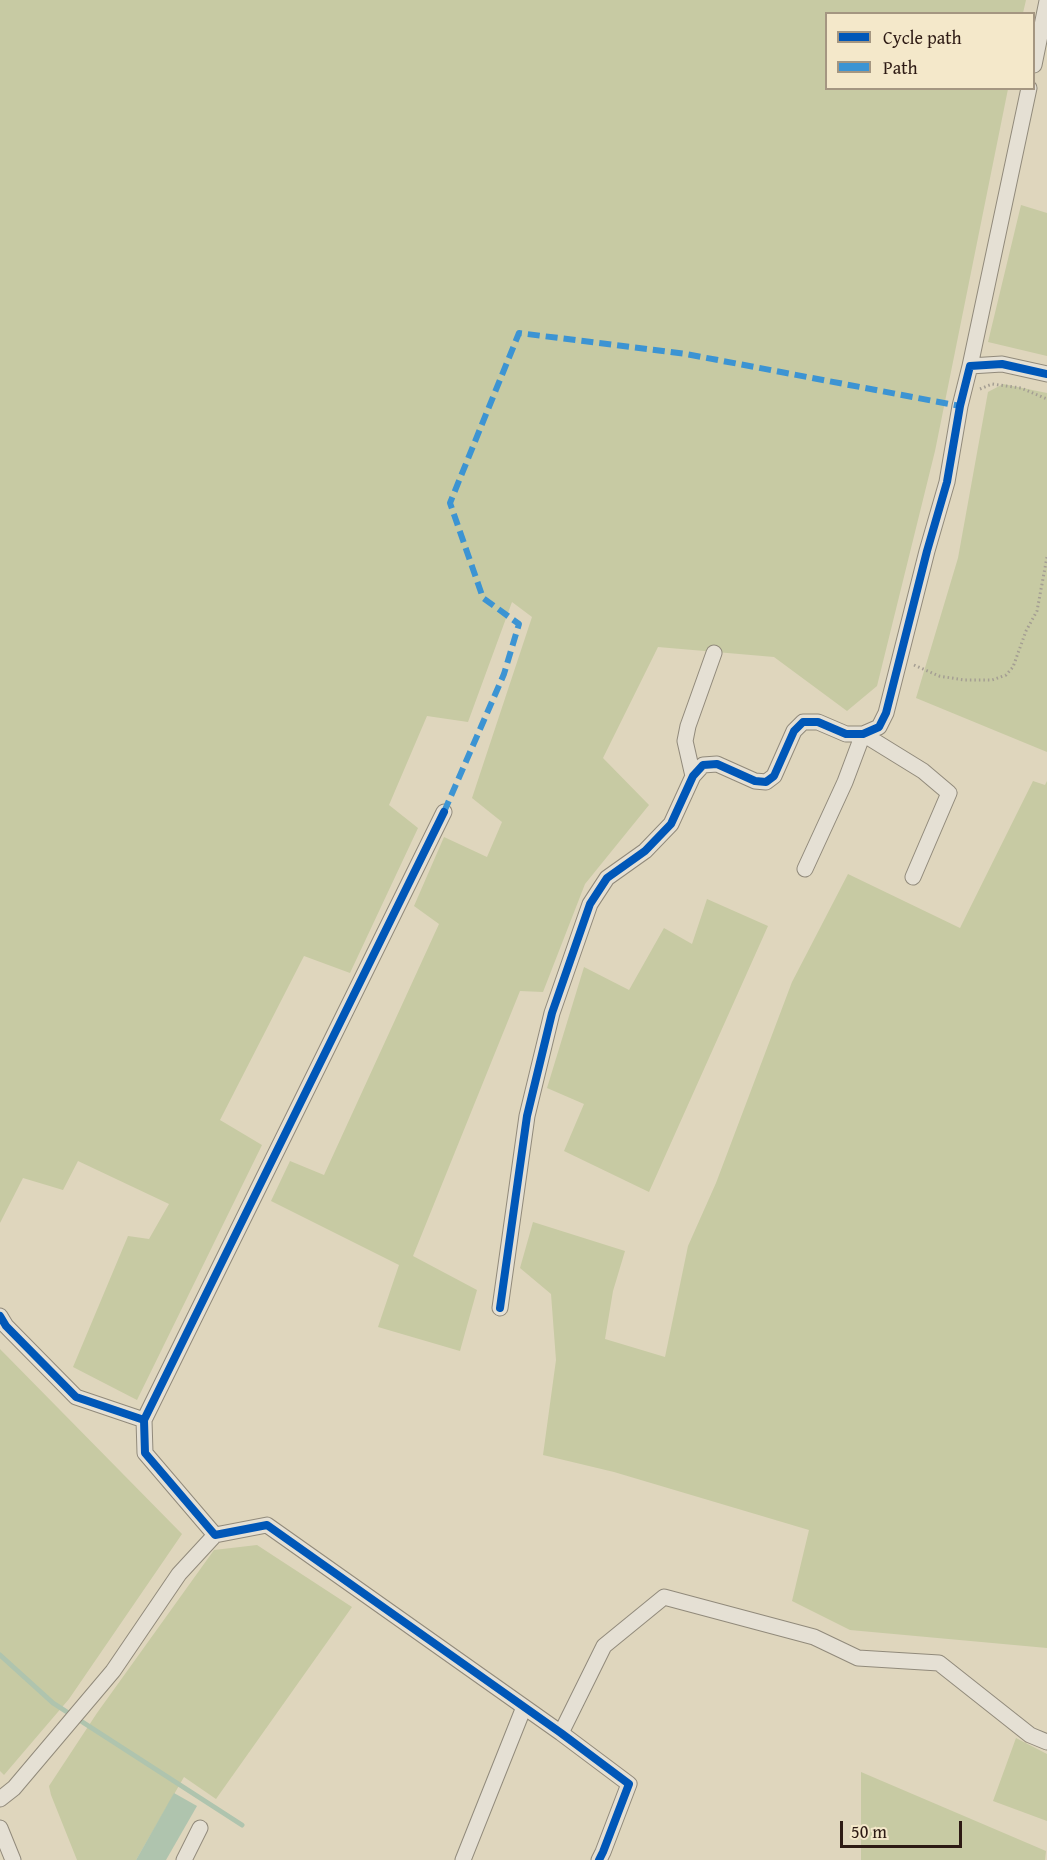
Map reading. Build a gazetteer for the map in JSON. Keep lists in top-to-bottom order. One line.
{"legend":["Cycle path","Path"],"scale_bar":"50 m"}
